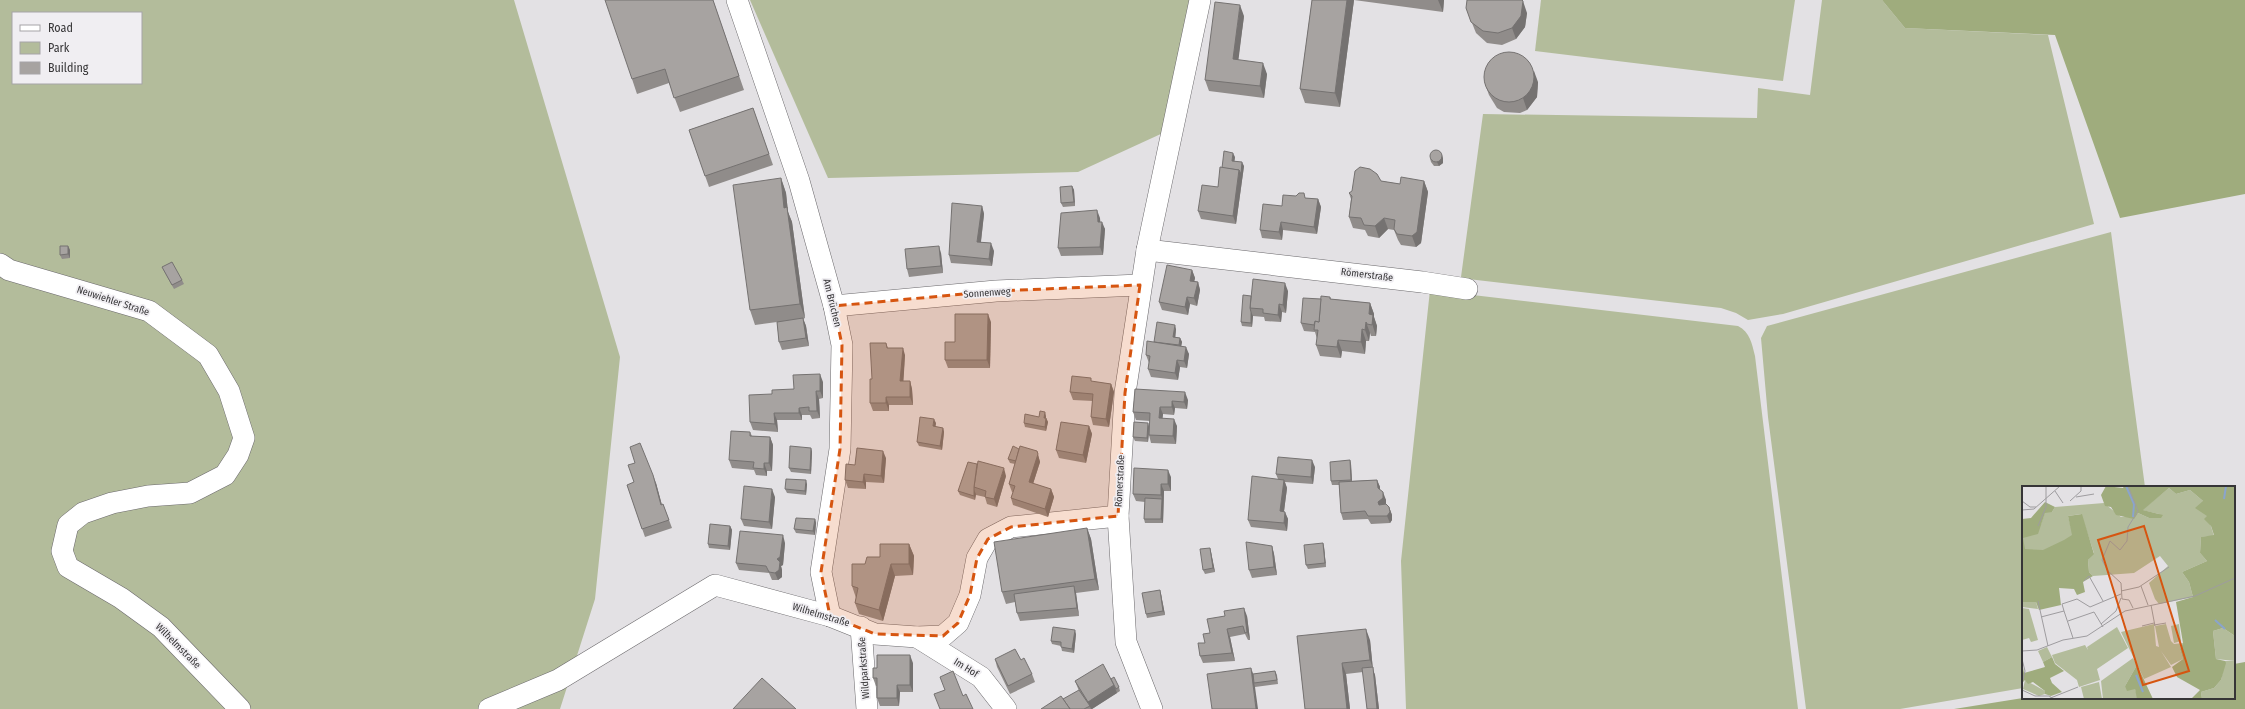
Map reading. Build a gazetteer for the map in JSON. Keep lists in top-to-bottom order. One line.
{"streets":{"street":["Römerstraße","Sonnenweg","Neuwiehler Straße","Am Brüchen","Wilhelmstraße","Wildparkstraße","Im Hof"]},"crossings":[["Römerstraße","Sonnenweg"],["Römerstraße","Wilhelmstraße"],["Sonnenweg","Am Brüchen"],["Neuwiehler Straße","Wilhelmstraße"],["Am Brüchen","Wilhelmstraße"],["Wilhelmstraße","Wildparkstraße"],["Wilhelmstraße","Im Hof"]],"legend":["Road","Park","Building"]}
